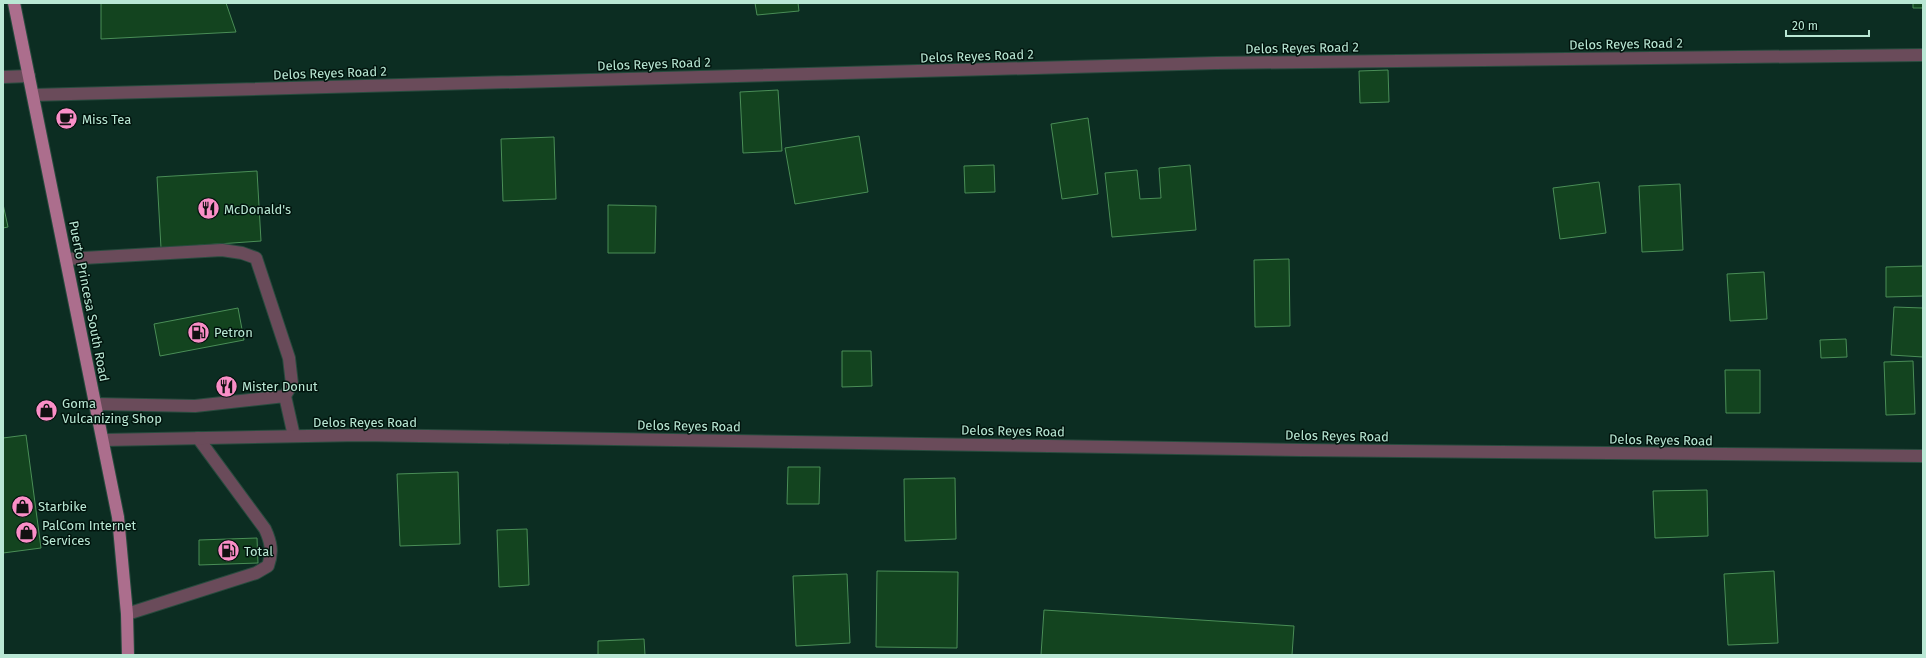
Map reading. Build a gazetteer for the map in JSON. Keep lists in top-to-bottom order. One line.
{"streets":{"main road":["Puerto Princesa South Road"],"street":["Delos Reyes Road 2","Delos Reyes Road"]},"crossings":[["Delos Reyes Road 2","Puerto Princesa South Road"],["Puerto Princesa South Road","Delos Reyes Road"]],"places":{"cafe":["Miss Tea"],"restaurant":["McDonald's","Mister Donut"],"fuel station":["Petron","Total"],"shop":["Goma Vulcanizing Shop","Starbike","PalCom Internet Services"]},"scale_bar":"20 m"}
